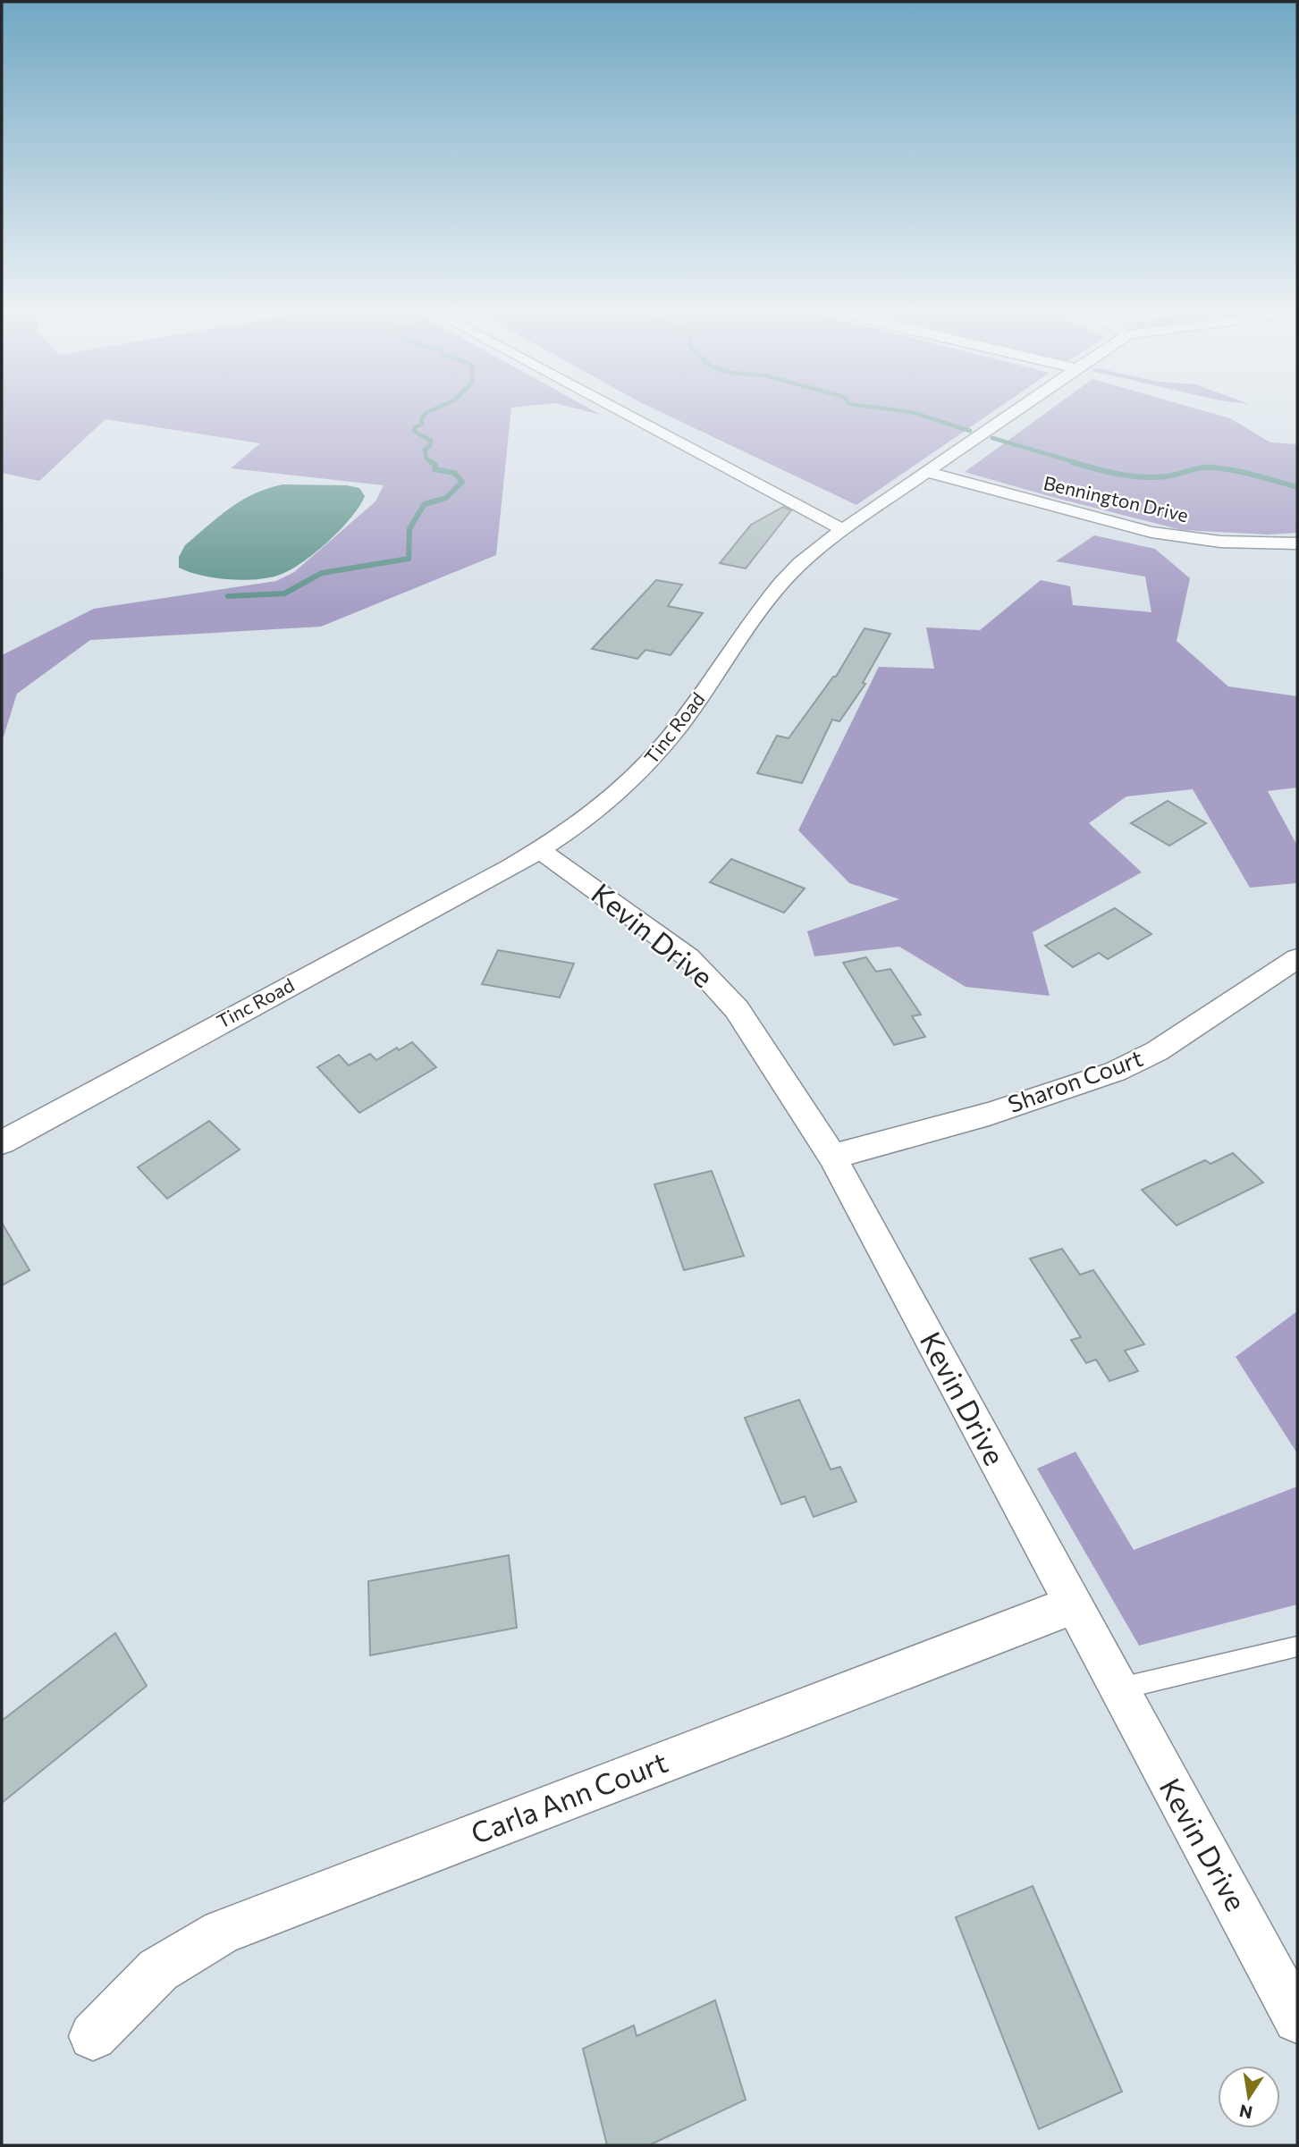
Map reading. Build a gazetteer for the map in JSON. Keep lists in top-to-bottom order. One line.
{"streets":{"street":["Bennington Drive","Tinc Road","Kevin Drive","Sharon Court","Carla Ann Court"]},"crossings":[["Bennington Drive","Tinc Road"],["Tinc Road","Kevin Drive"],["Kevin Drive","Sharon Court"],["Kevin Drive","Carla Ann Court"]],"north":"bottom"}
